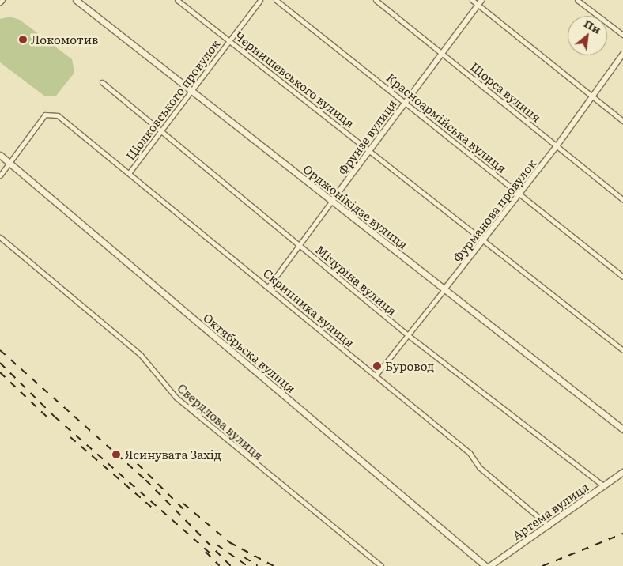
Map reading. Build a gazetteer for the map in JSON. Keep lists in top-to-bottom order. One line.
{"streets":{"main road":["Орджонікідзе вулиця","Октябрьска вулиця","Артема вулиця"],"street":["Чернишевського вулиця","Щорса вулиця","Ціолковського провулок","Красноармійська вулиця","Фрунзе вулиця","Фурманова провулок","Мічуріна вулиця","Скрипника вулиця","Свердлова вулиця"]},"crossings":[["Чернишевського вулиця","Ціолковського провулок"],["Чернишевського вулиця","Фрунзе вулиця"],["Чернишевського вулиця","Фурманова провулок"],["Щорса вулиця","Фрунзе вулиця"],["Щорса вулиця","Фурманова провулок"],["Ціолковського провулок","Орджонікідзе вулиця"],["Ціолковського провулок","Мічуріна вулиця"],["Ціолковського провулок","Скрипника вулиця"],["Красноармійська вулиця","Фрунзе вулиця"],["Красноармійська вулиця","Фурманова провулок"],["Фрунзе вулиця","Орджонікідзе вулиця"],["Фрунзе вулиця","Мічуріна вулиця"],["Фрунзе вулиця","Скрипника вулиця"],["Орджонікідзе вулиця","Фурманова провулок"],["Фурманова провулок","Мічуріна вулиця"],["Фурманова провулок","Скрипника вулиця"],["Мічуріна вулиця","Артема вулиця"],["Скрипника вулиця","Октябрьска вулиця"],["Скрипника вулиця","Артема вулиця"]],"places":["Локомотив","Буровод","Ясинувата Захід"],"north":"top right"}
